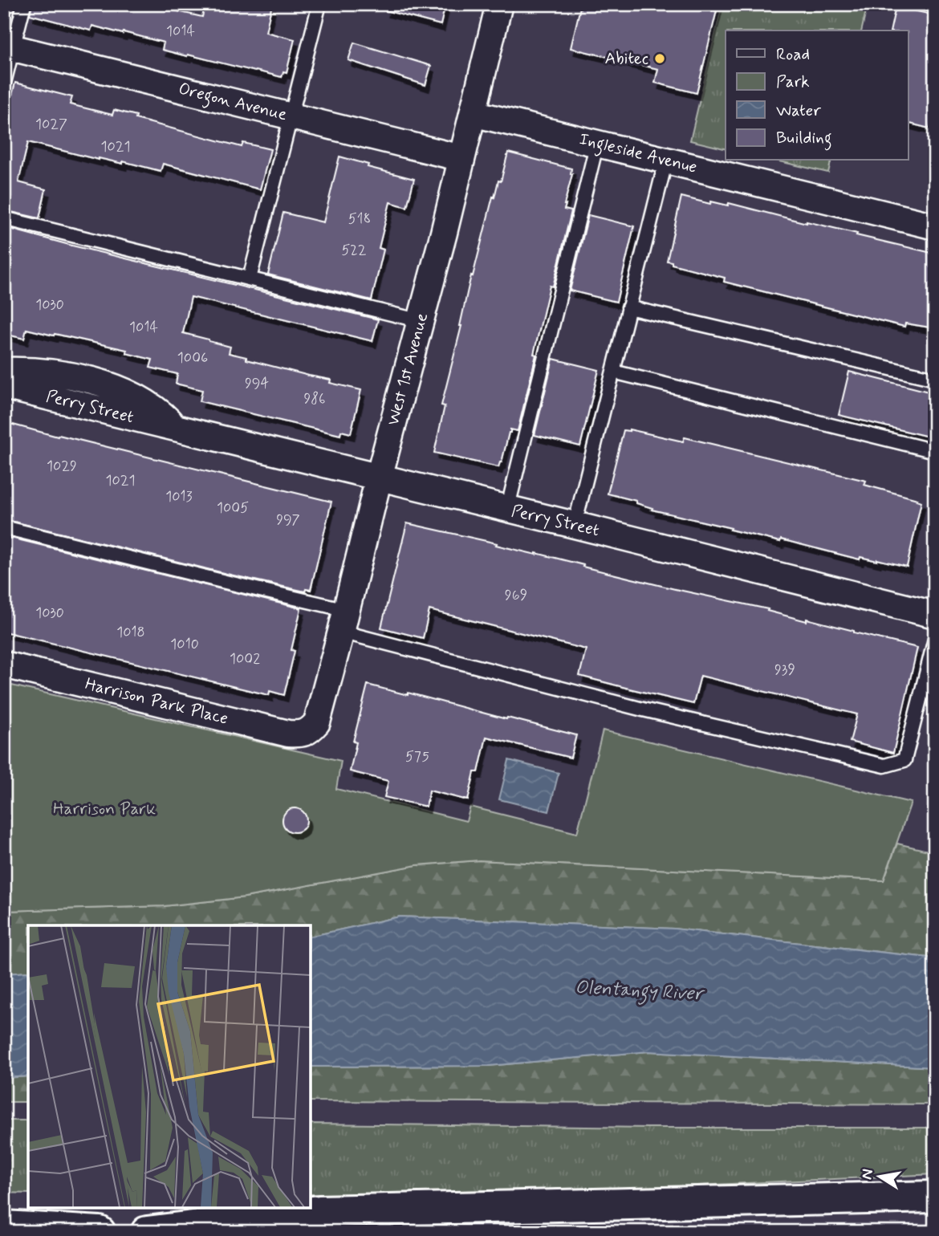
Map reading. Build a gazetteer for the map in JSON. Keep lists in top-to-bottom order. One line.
{"streets":{"street":["Oregon Avenue","Ingleside Avenue","West 1st Avenue","Perry Street","Harrison Park Place"]},"crossings":[["Oregon Avenue","West 1st Avenue"],["Ingleside Avenue","West 1st Avenue"],["West 1st Avenue","Perry Street"],["West 1st Avenue","Harrison Park Place"]],"water":["Olentangy River"],"parks":["Harrison Park"],"places":["Abitec"],"house_numbers":["1014","1027","1021","518","522","1030","1014","1006","994","986","1029","1021","1013","1005","997","969","1030","1018","1010","1002","939","575"],"legend":["Road","Park","Water","Building"],"north":"left"}
